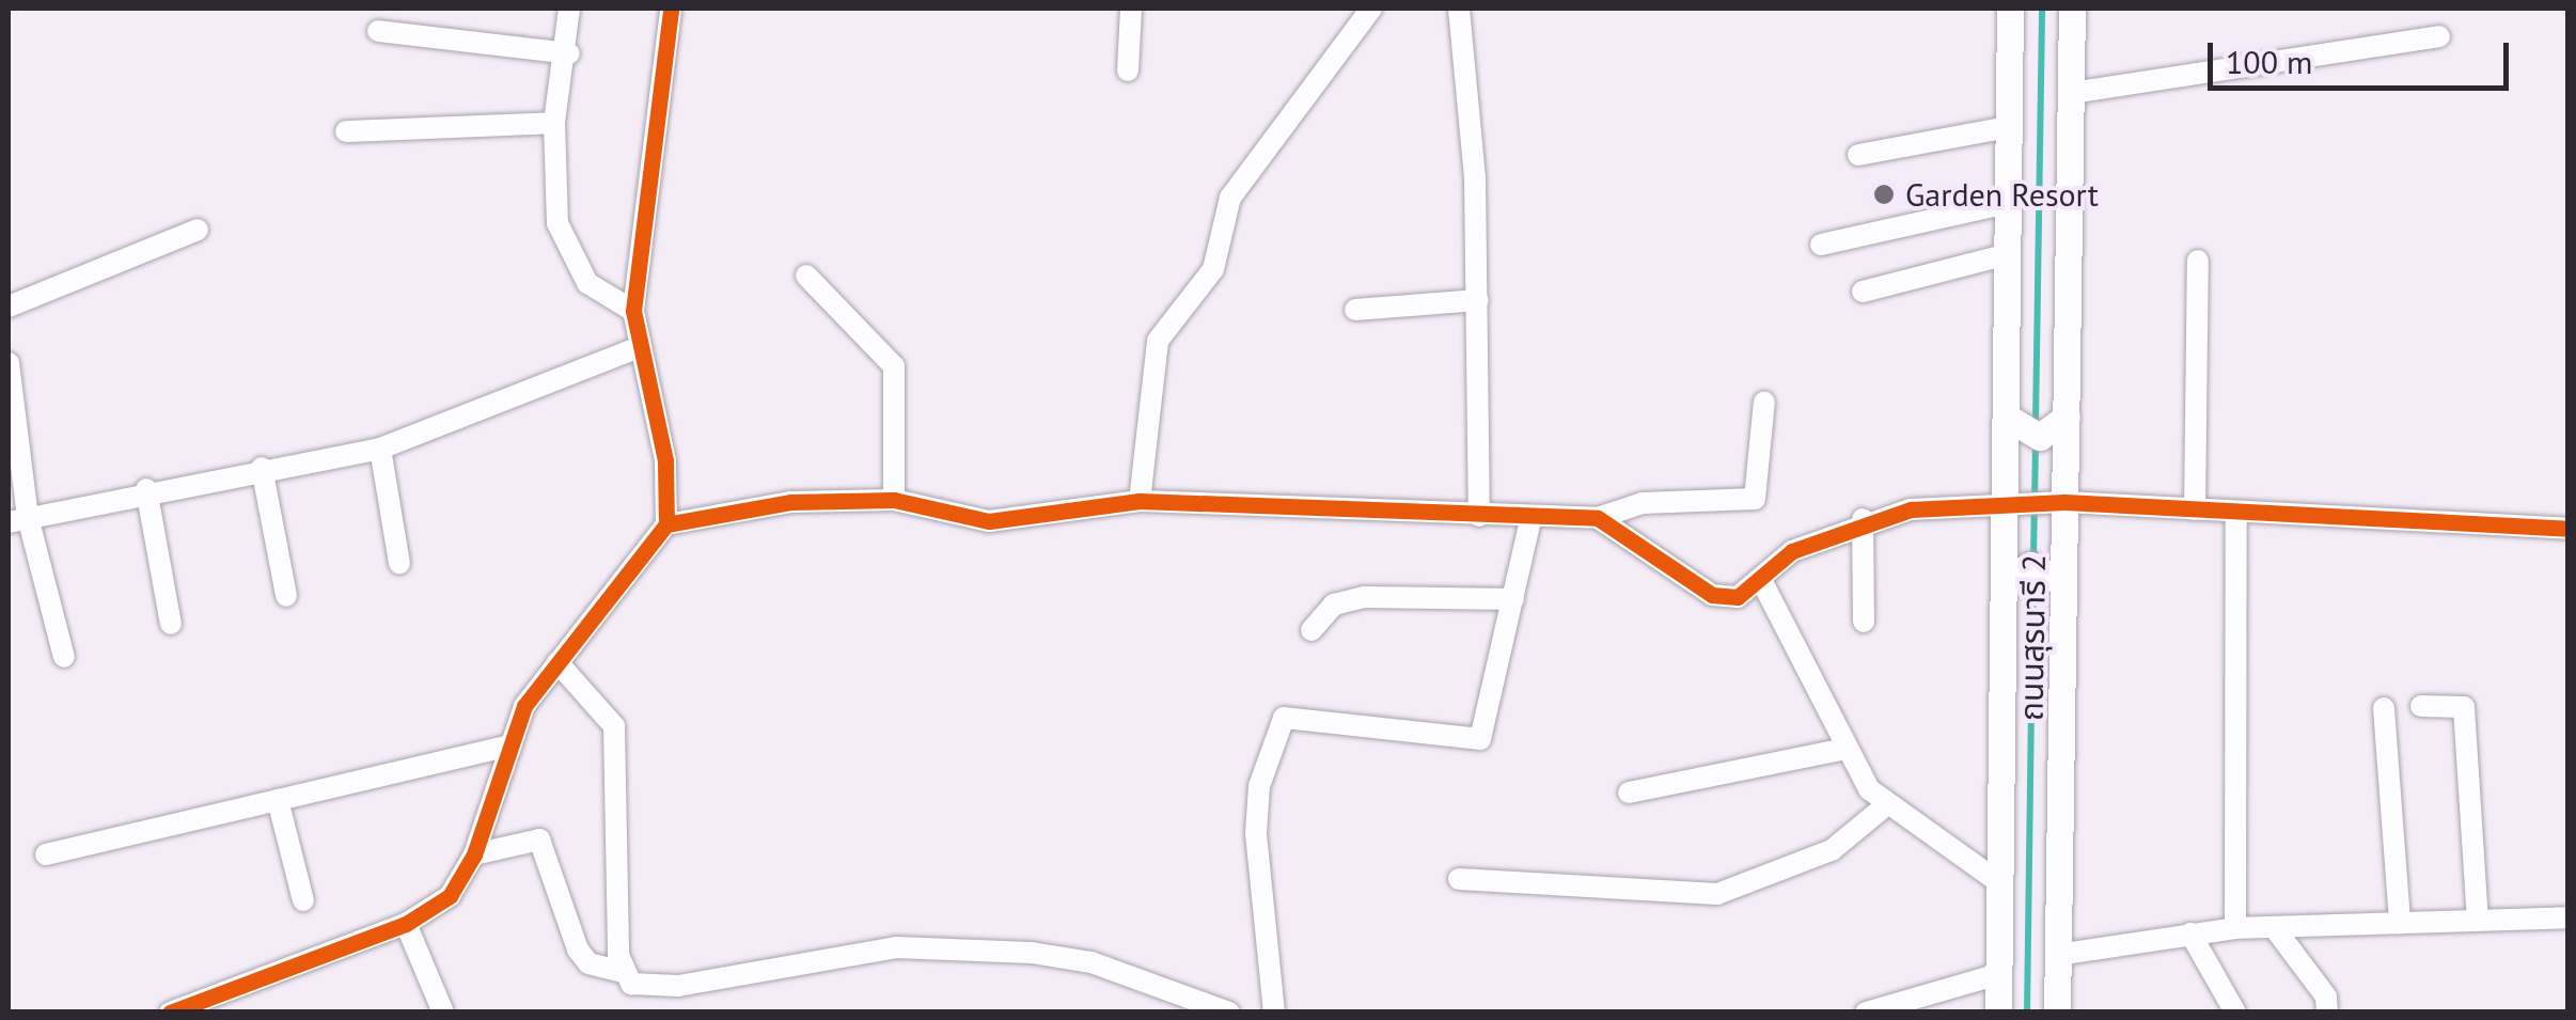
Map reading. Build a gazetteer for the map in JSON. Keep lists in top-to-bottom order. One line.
{"streets":{"main road":["ถนนสุรนารี 2"]},"places":["Garden Resort"],"scale_bar":"100 m"}
